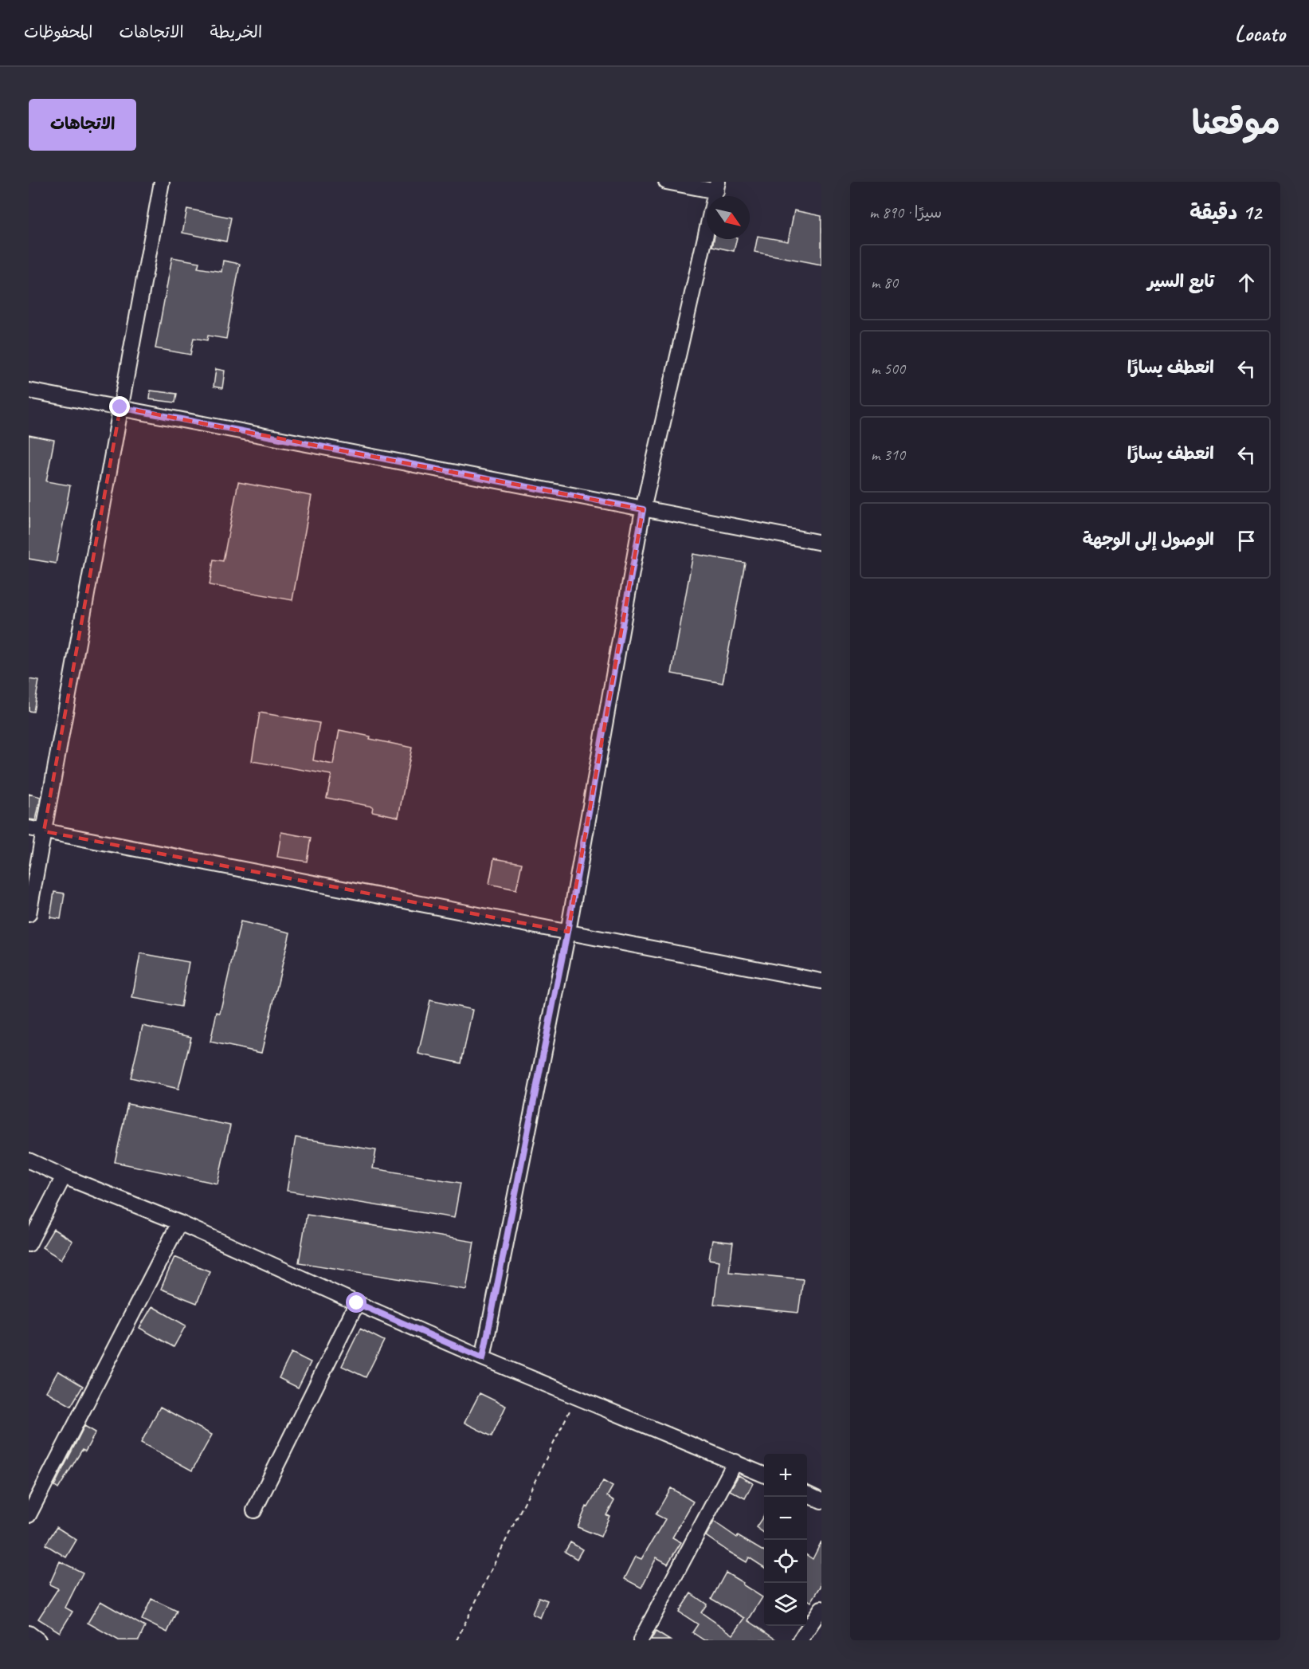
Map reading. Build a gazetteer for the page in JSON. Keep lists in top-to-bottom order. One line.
{"north":"bottom right","page":{"header":"Locato","nav":["الخريطة","الاتجاهات","المحفوظات"],"title":"موقعنا","buttons":"الاتجاهات","heading":["12 دقيقة","سيرًا · 890 m"],"list":[["تابع السير","80 m"],["انعطف يسارًا","500 m"],["انعطف يسارًا","310 m"],"الوصول إلى الوجهة"],"map_buttons":["+","−"]}}
